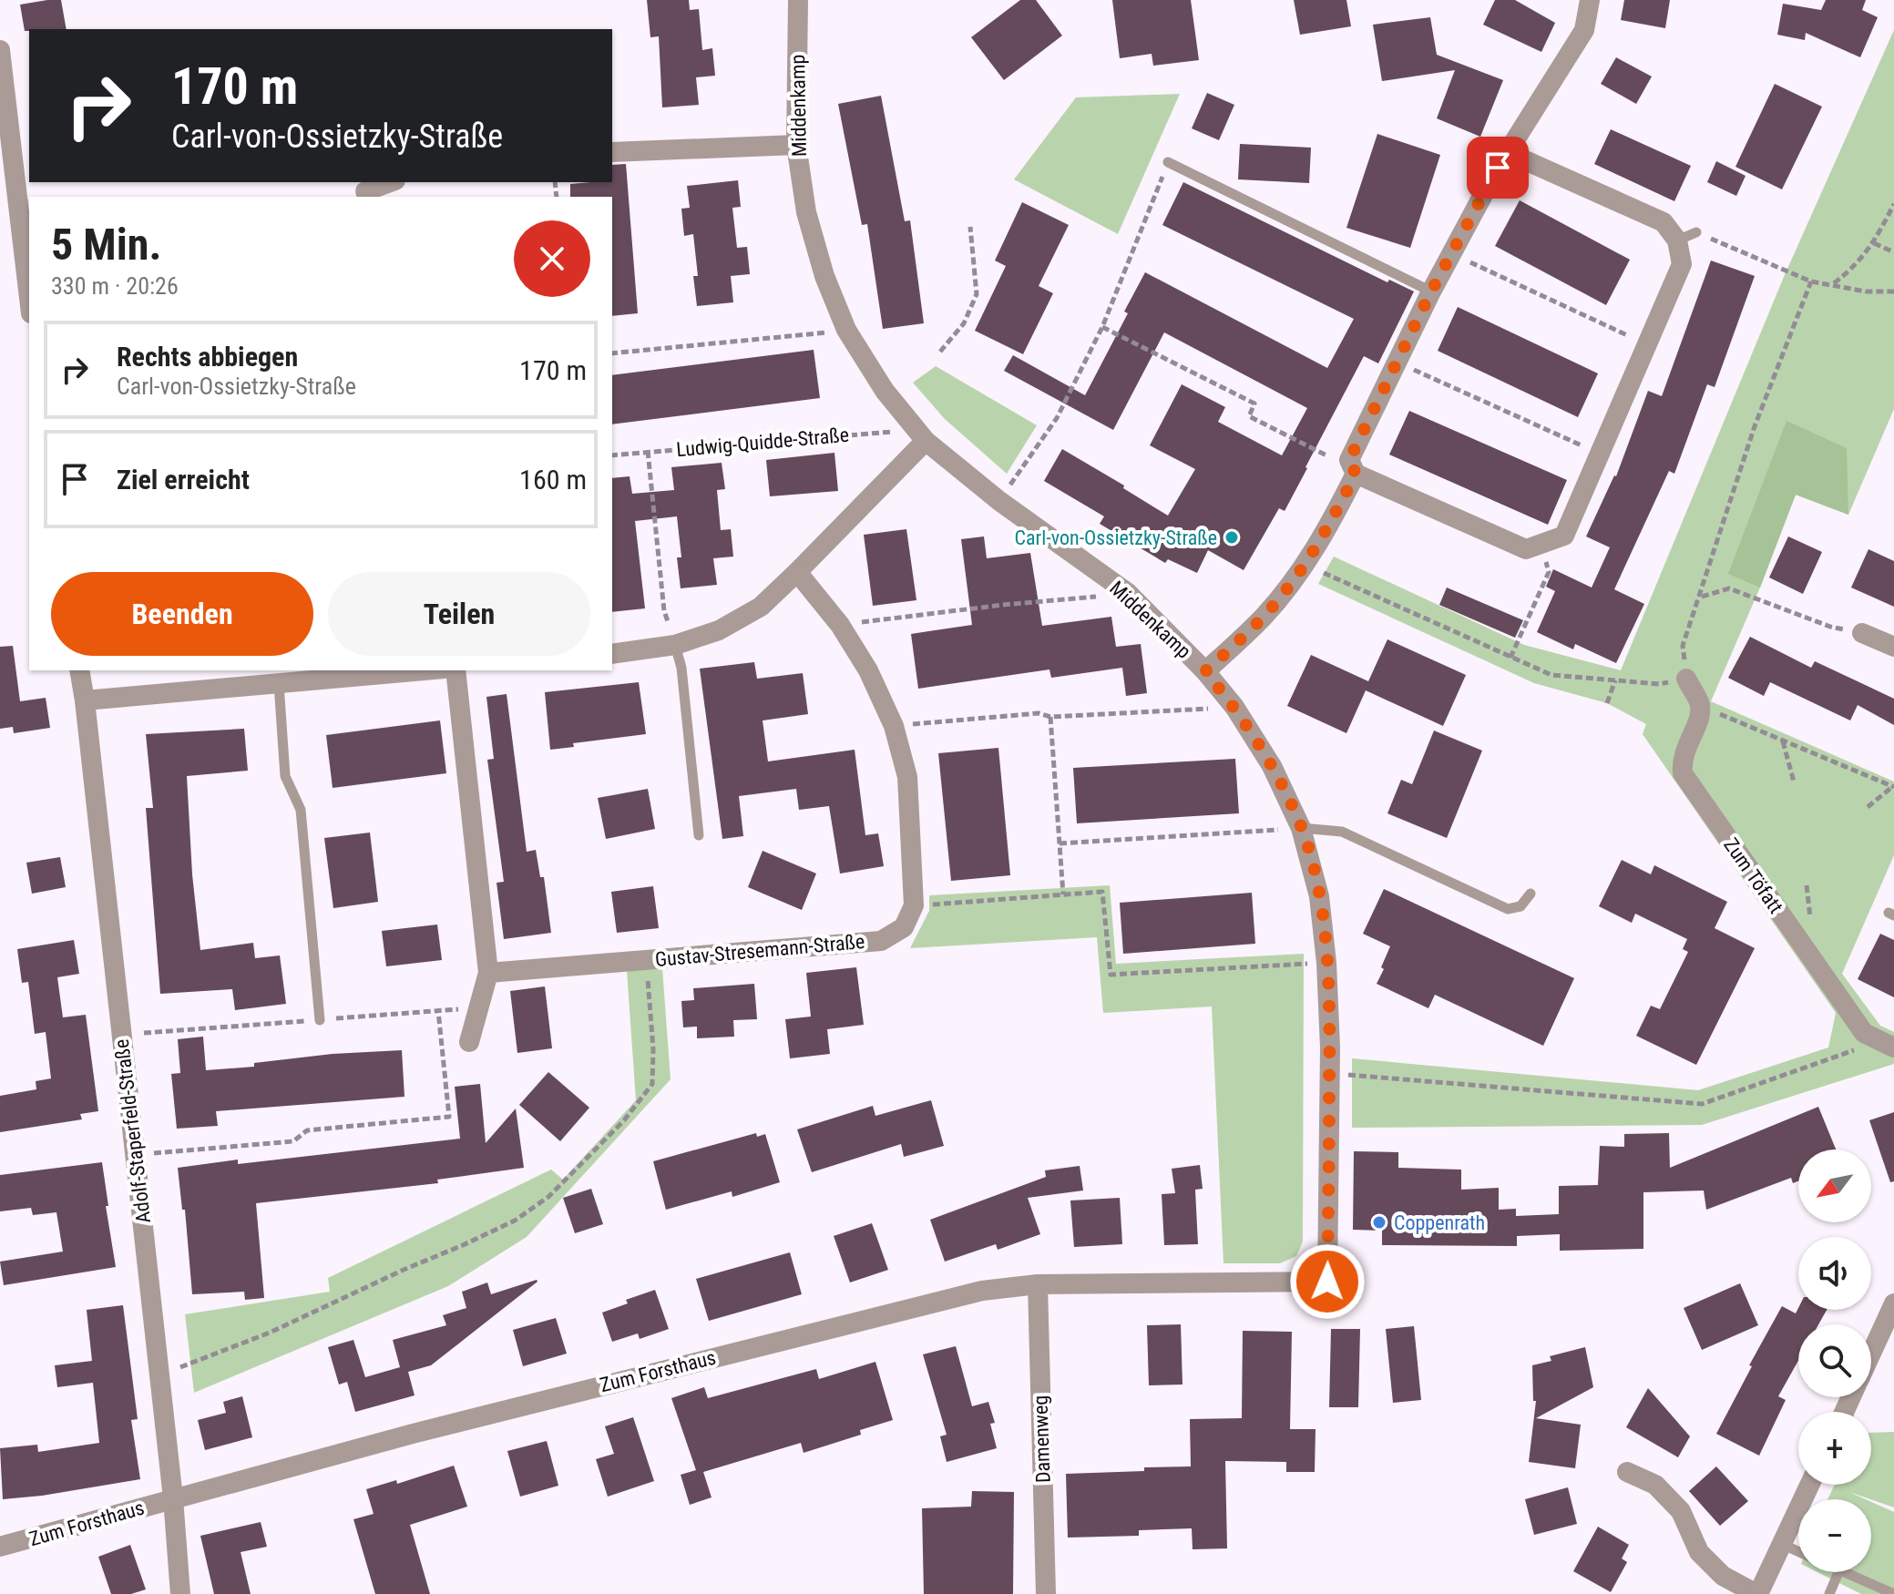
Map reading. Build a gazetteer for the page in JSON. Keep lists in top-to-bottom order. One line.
{"streets":{"street":["Middenkamp","Zum Töfatt","Gustav-Stresemann-Straße","Adolf-Staperfeld-Straße","Zum Forsthaus","Damenweg"],"path":["Ludwig-Quidde-Straße"]},"crossings":[["Middenkamp","Ludwig-Quidde-Straße"],["Middenkamp","Zum Forsthaus"],["Adolf-Staperfeld-Straße","Zum Forsthaus"],["Zum Forsthaus","Damenweg"]],"places":["Carl-von-Ossietzky-Straße","Coppenrath"],"north":"bottom left","page":{"turn":["170 m","Carl-von-Ossietzky-Straße"],"heading":["5 Min.","330 m · 20:26"],"list":[{"name":"Rechts abbiegen","note":"Carl-von-Ossietzky-Straße","value":"170 m"},{"name":"Ziel erreicht","value":"160 m"}],"buttons":["Beenden","Teilen"],"map_buttons":["+","−"]}}
